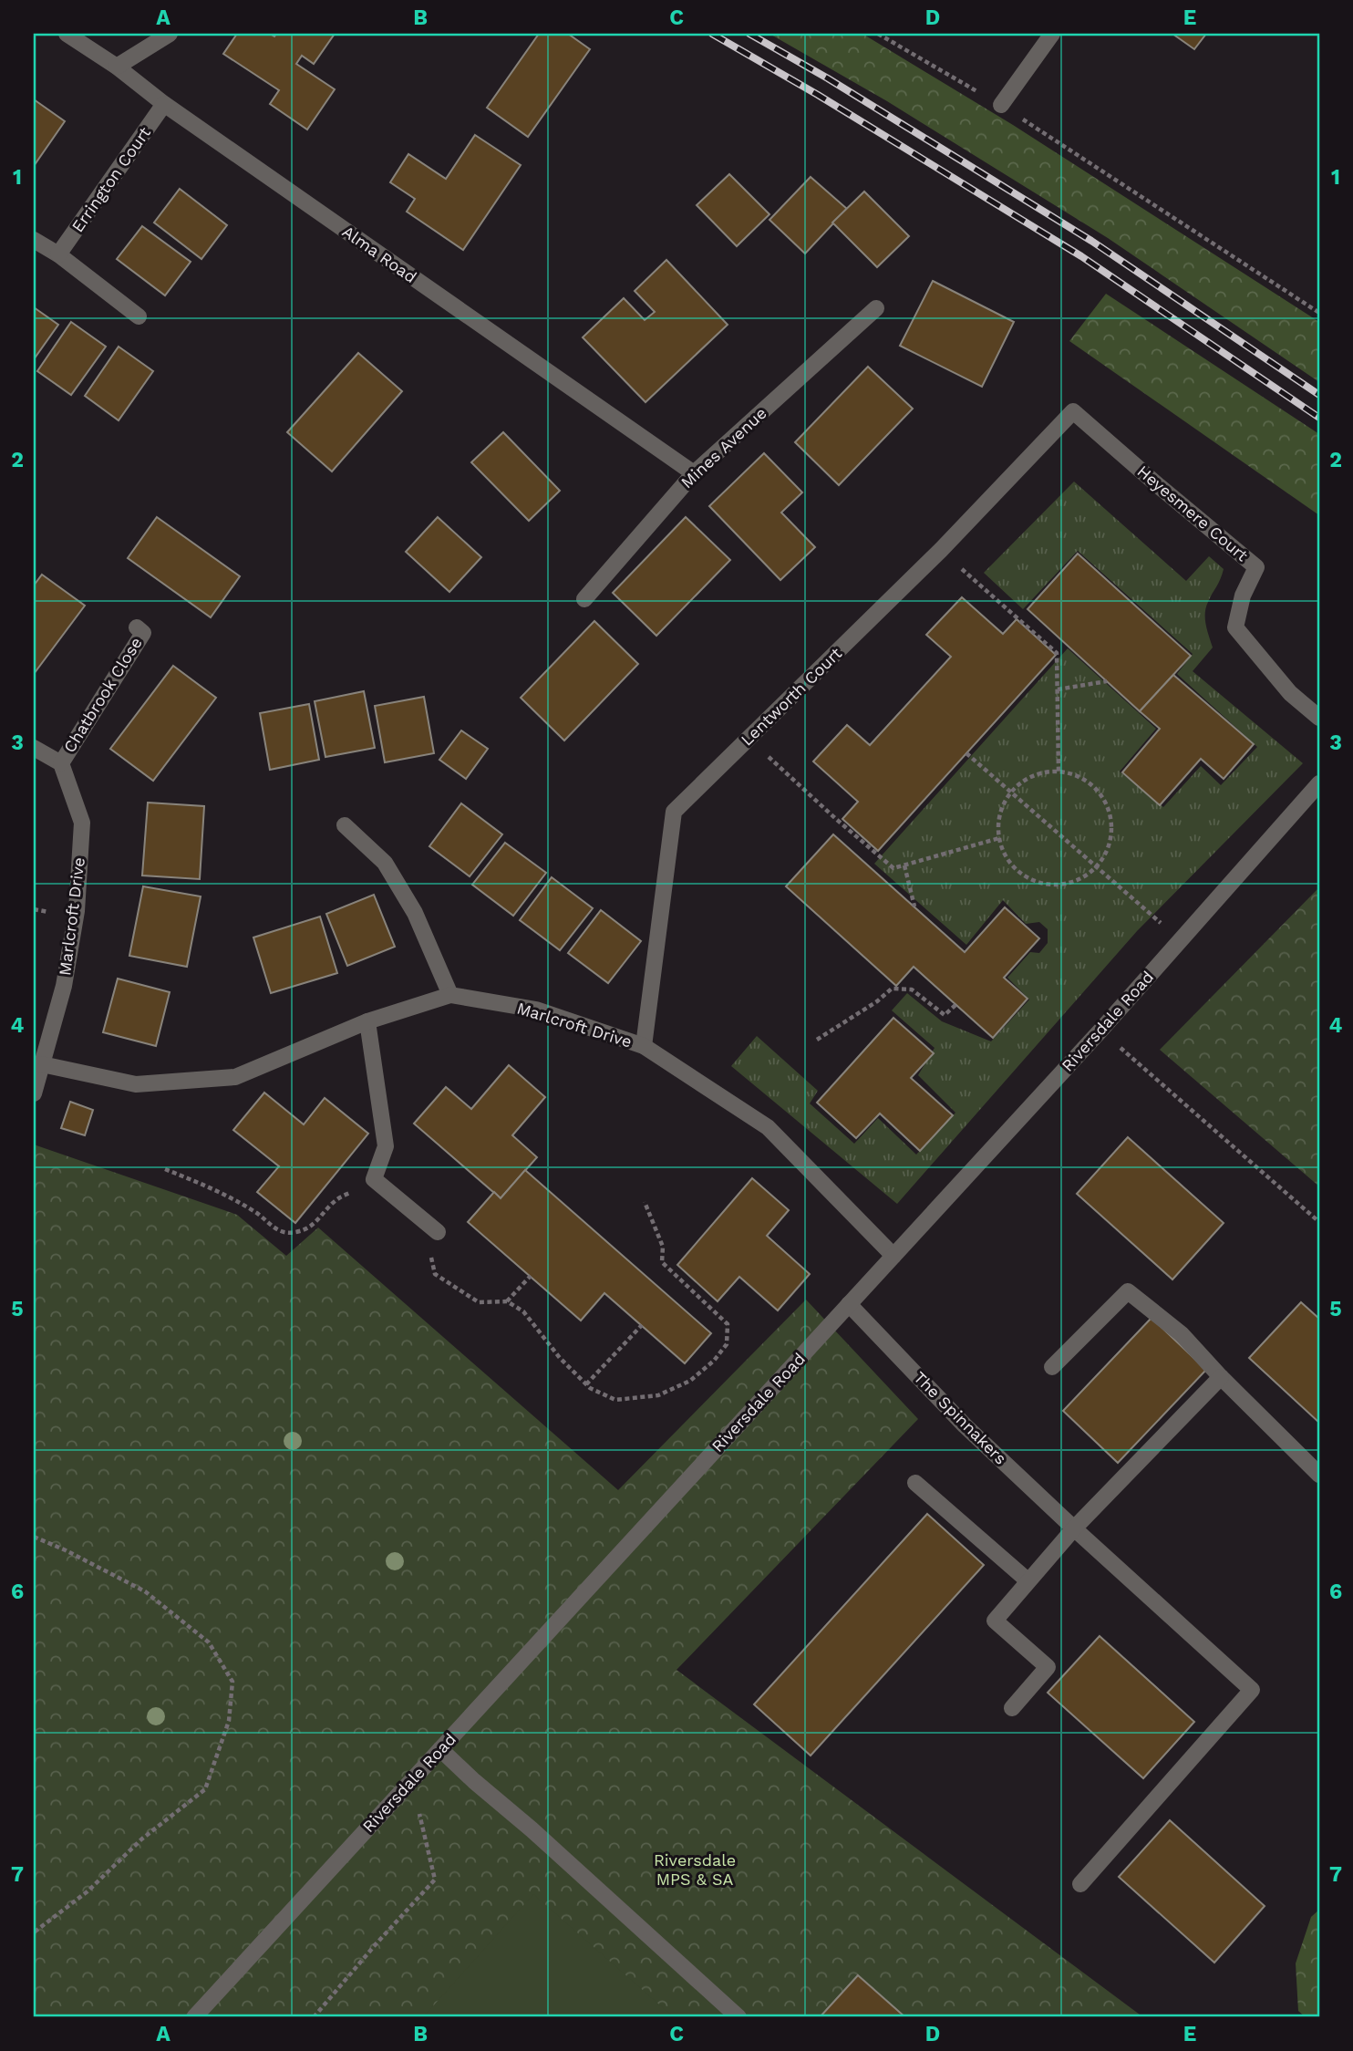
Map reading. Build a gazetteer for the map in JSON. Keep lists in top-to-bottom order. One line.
{"streets":{"street":["Errington Court","Alma Road","Mines Avenue","Heyesmere Court","Chatbrook Close","Lentworth Court","Marlcroft Drive","Riversdale Road","The Spinnakers"]},"crossings":[["Errington Court","Alma Road"],["Alma Road","Mines Avenue"],["Heyesmere Court","Lentworth Court"],["Chatbrook Close","Marlcroft Drive"],["Lentworth Court","Marlcroft Drive"],["Marlcroft Drive","Riversdale Road"],["Riversdale Road","The Spinnakers"]],"parks":["Riversdale MPS & SA"],"grid":{"columns":["A","B","C","D","E"],"rows":["1","2","3","4","5","6","7"]}}
